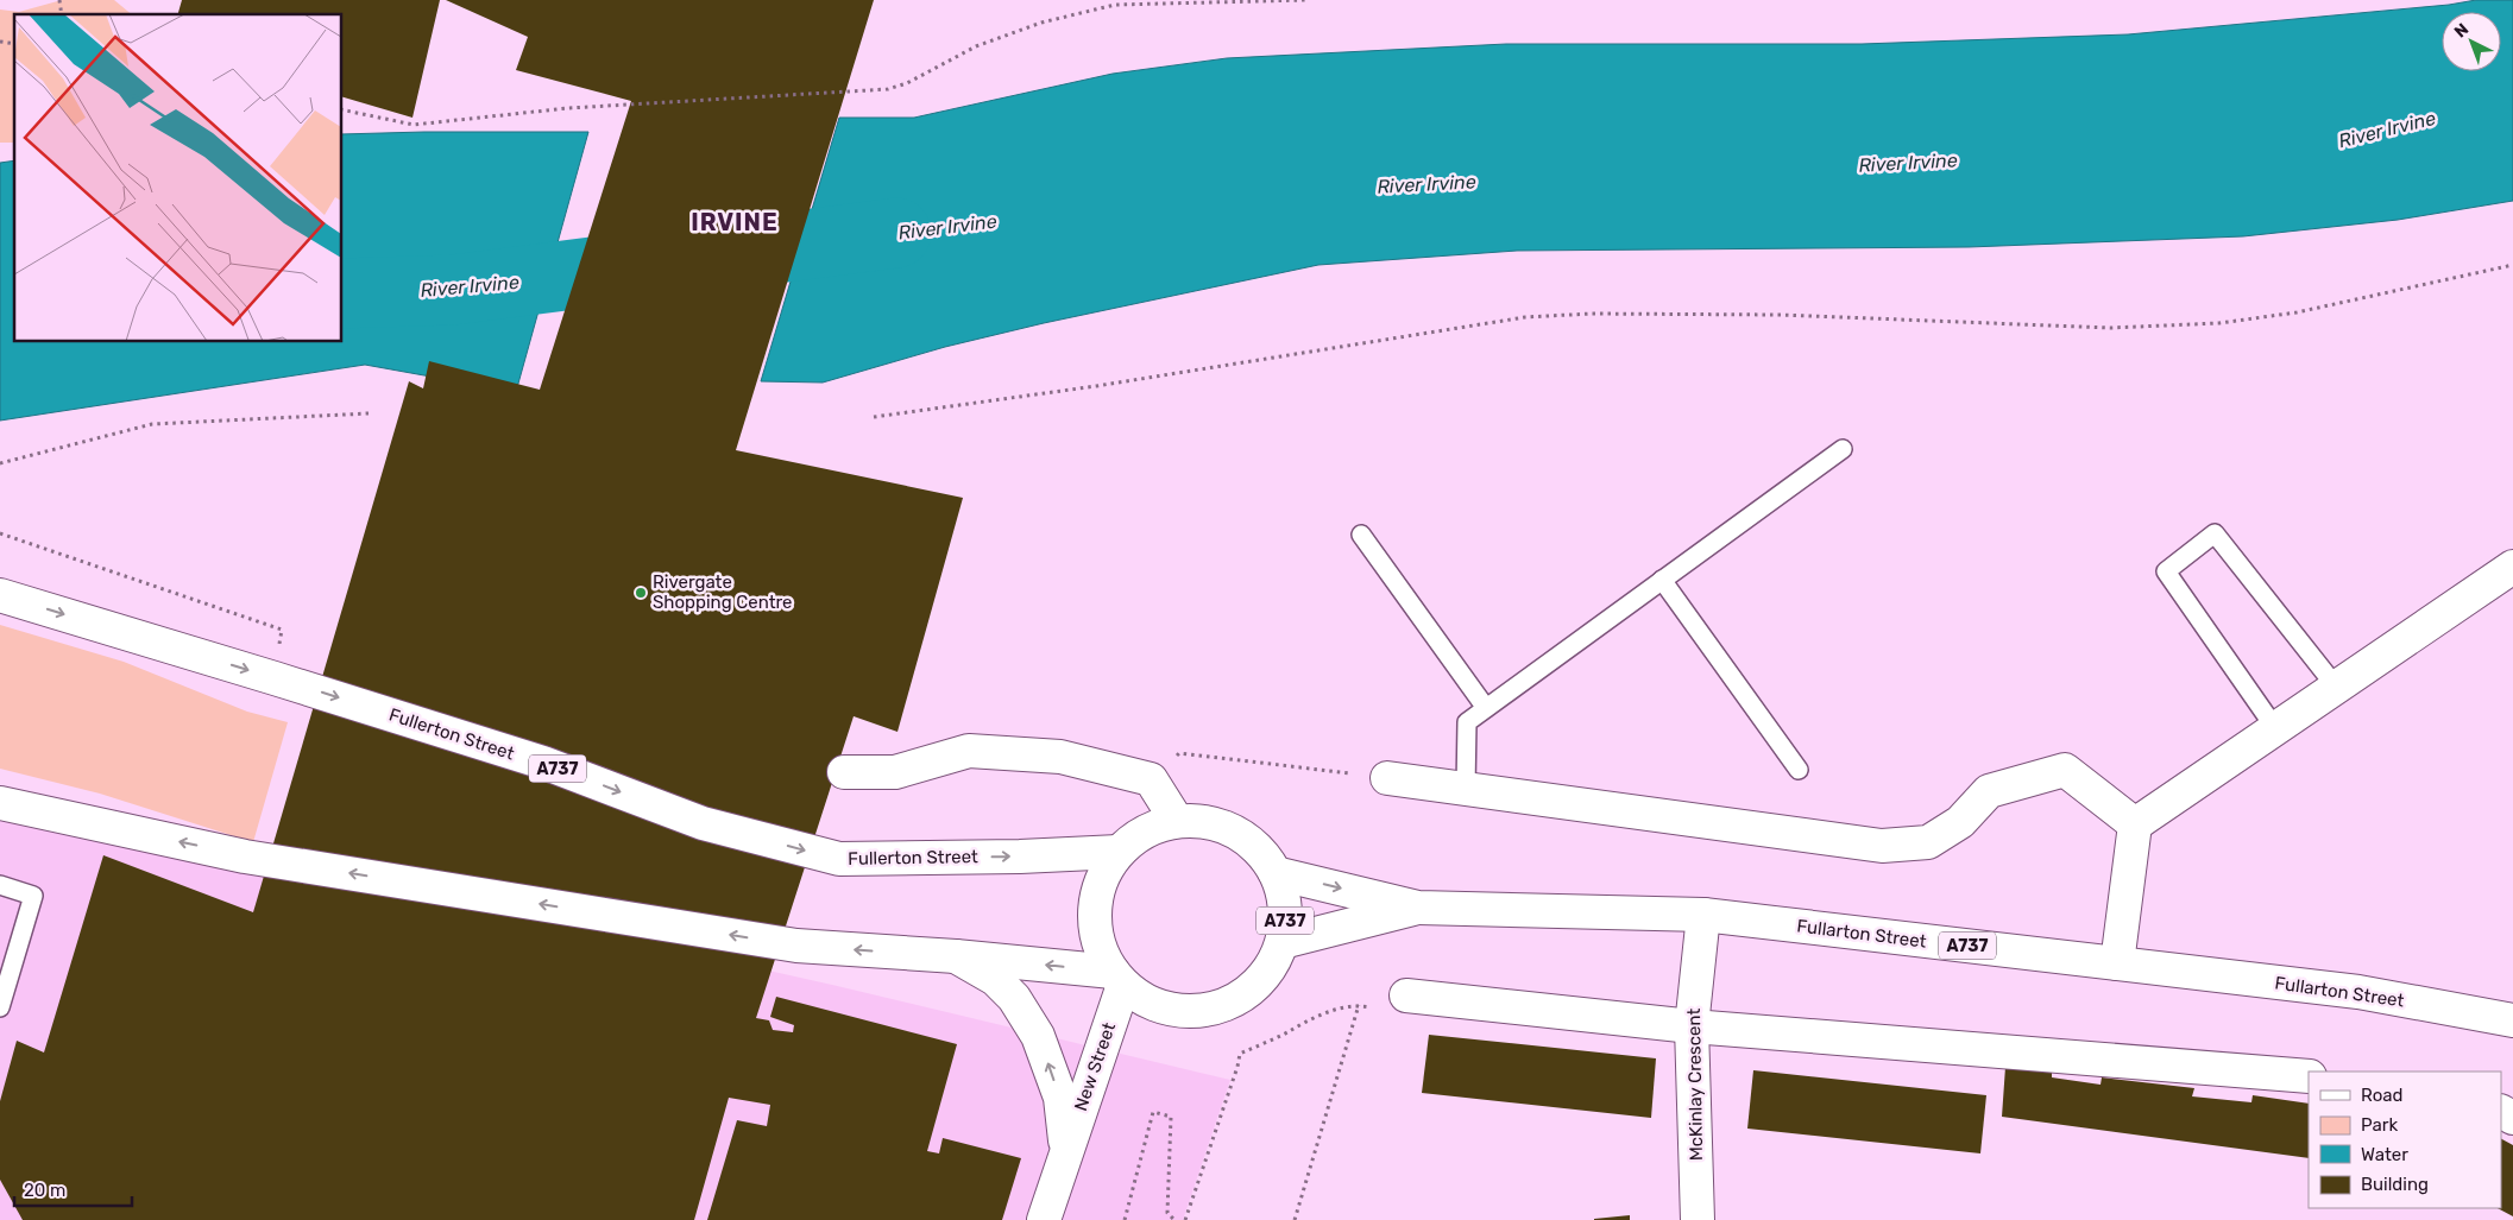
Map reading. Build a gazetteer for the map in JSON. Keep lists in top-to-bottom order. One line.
{"streets":{"main road":["Fullerton Street","A737","Fullarton Street","New Street","McKinlay Crescent"]},"crossings":[["Fullerton Street","A737"],["Fullerton Street","Fullarton Street"],["Fullerton Street","New Street"],["A737","Fullarton Street"],["A737","New Street"],["Fullarton Street","New Street"],["Fullarton Street","McKinlay Crescent"]],"one_way":["New Street"],"districts":["IRVINE"],"water":["River Irvine"],"places":["Rivergate Shopping Centre"],"legend":["Road","Park","Water","Building"],"scale_bar":"20 m","north":"top left"}
